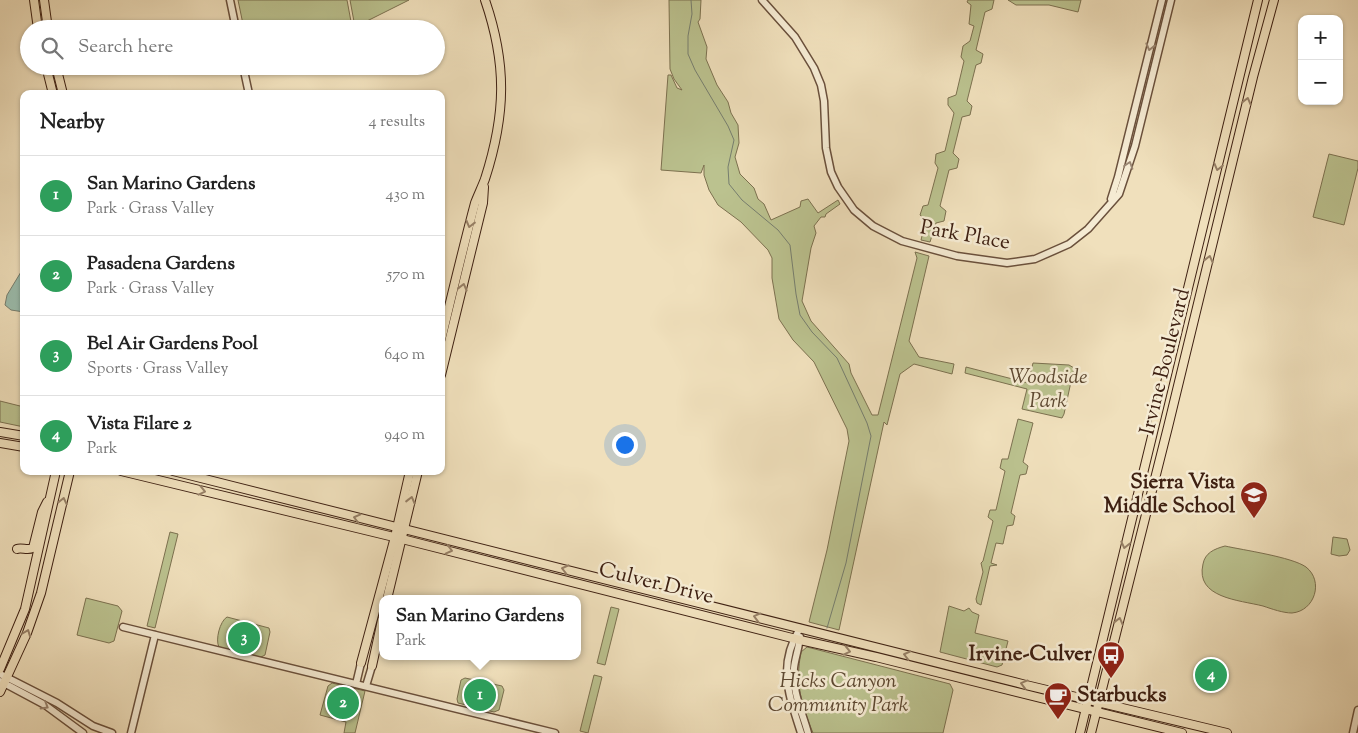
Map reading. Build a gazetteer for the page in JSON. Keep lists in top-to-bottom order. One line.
{"streets":{"main road":["Irvine Boulevard","Culver Drive"],"street":["Park Place"]},"crossings":[["Irvine Boulevard","Culver Drive"]],"parks":["Woodside Park","Hicks Canyon Community Park"],"places":{"school or university":["Sierra Vista Middle School"],"bus stop":["Irvine-Culver"],"cafe":["Starbucks"]},"page":{"map_buttons":["+","−"],"search":"Search here","heading":["Nearby","4 results"],"list":[{"mark":"1","name":"San Marino Gardens","note":"Park · Grass Valley","value":"430 m"},{"mark":"2","name":"Pasadena Gardens","note":"Park · Grass Valley","value":"570 m"},{"mark":"3","name":"Bel Air Gardens Pool","note":"Sports · Grass Valley","value":"640 m"},{"mark":"4","name":"Vista Filare 2","note":"Park","value":"940 m"}],"popup":["San Marino Gardens","Park"],"pins":["3","4","1","2"]}}
